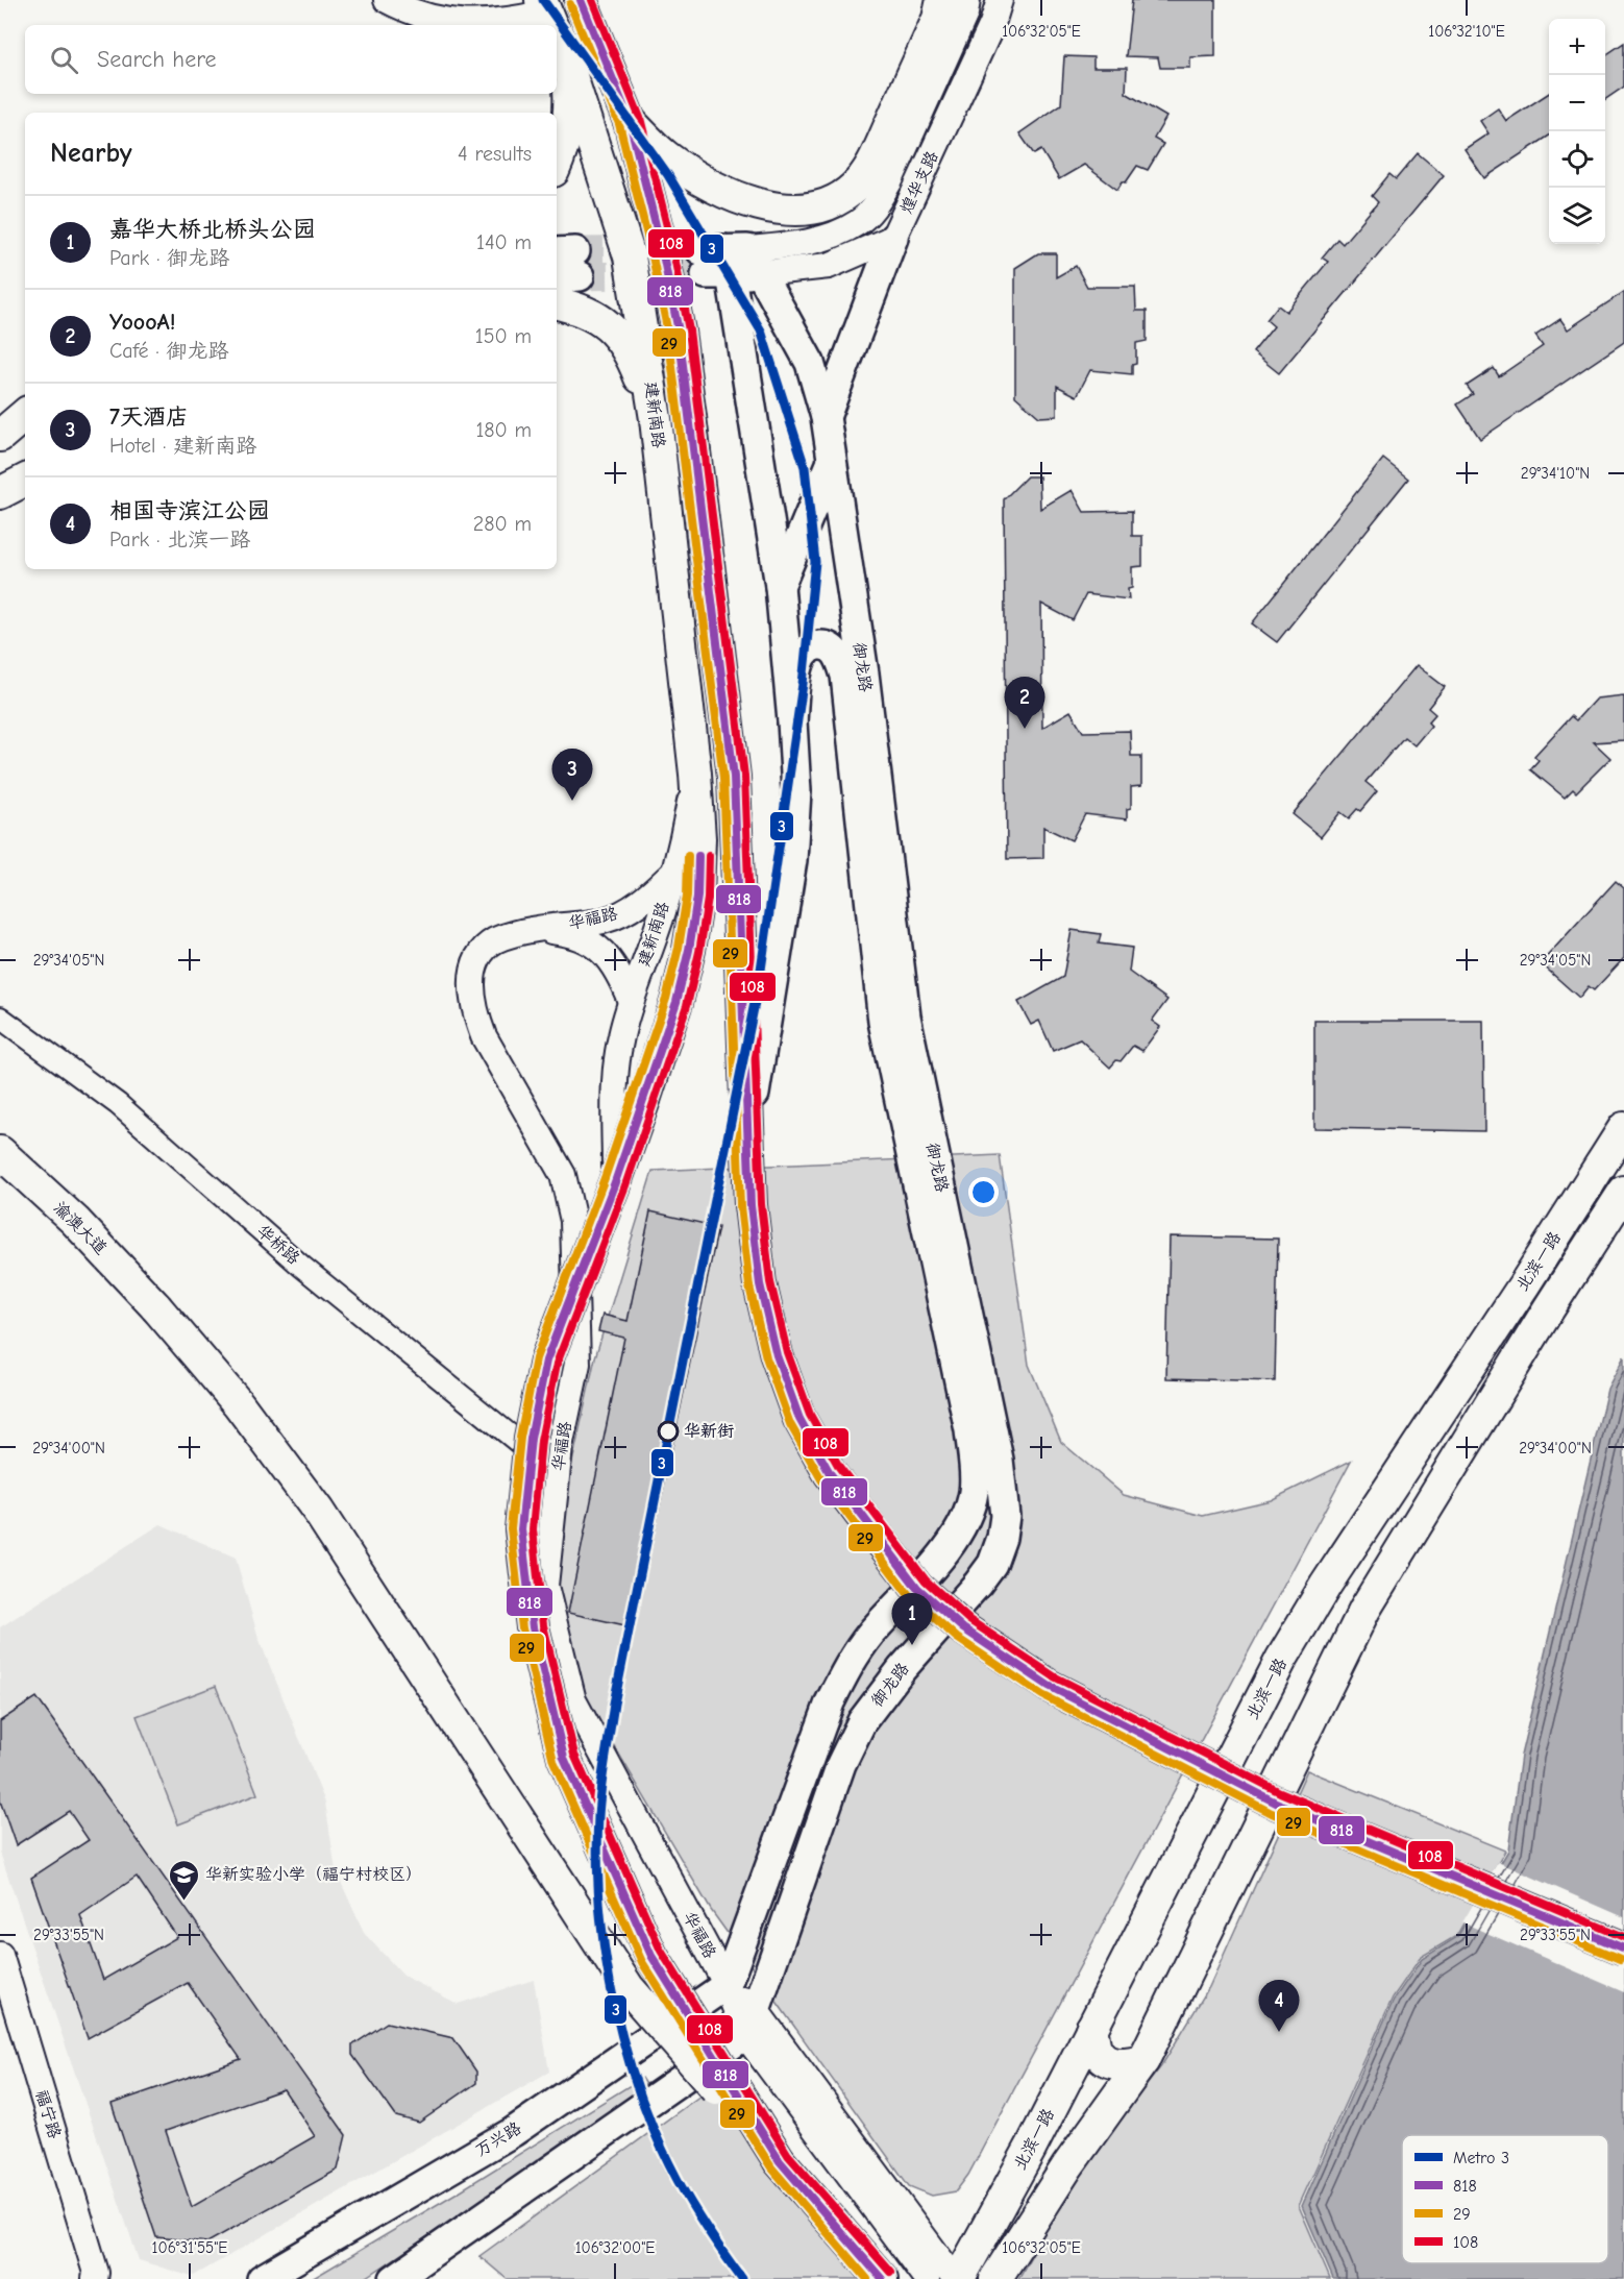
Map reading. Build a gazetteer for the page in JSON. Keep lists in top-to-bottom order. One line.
{"streets":{"main road":["建新南路","御龙路","渝澳大道","北滨一路","万兴路"],"street":["煌华支路","华福路","华桥路","福宁路"]},"crossings":[["建新南路","华福路"],["御龙路","华福路"],["御龙路","万兴路"],["华福路","华桥路"],["华福路","北滨一路"],["华福路","万兴路"]],"places":{"other":["华新街"],"school or university":["华新实验小学（福宁村校区）"]},"lines":["metro line 3","transit line 818","transit line 108","transit line 29"],"legend":["Metro 3","818","29","108"],"page":{"map_buttons":["+","−"],"search":"Search here","heading":["Nearby","4 results"],"list":[{"mark":"1","name":"嘉华大桥北桥头公园","note":"Park · 御龙路","value":"140 m"},{"mark":"2","name":"YoooA!","note":"Café · 御龙路","value":"150 m"},{"mark":"3","name":"7天酒店","note":"Hotel · 建新南路","value":"180 m"},{"mark":"4","name":"相国寺滨江公园","note":"Park · 北滨一路","value":"280 m"}],"pins":["2","3","1","4"]},"coordinates":["106°32'05\"E","106°32'10\"E","29°34'10\"N","29°34'05\"N","29°34'00\"N","29°33'55\"N","106°31'55\"E","106°32'00\"E"]}
